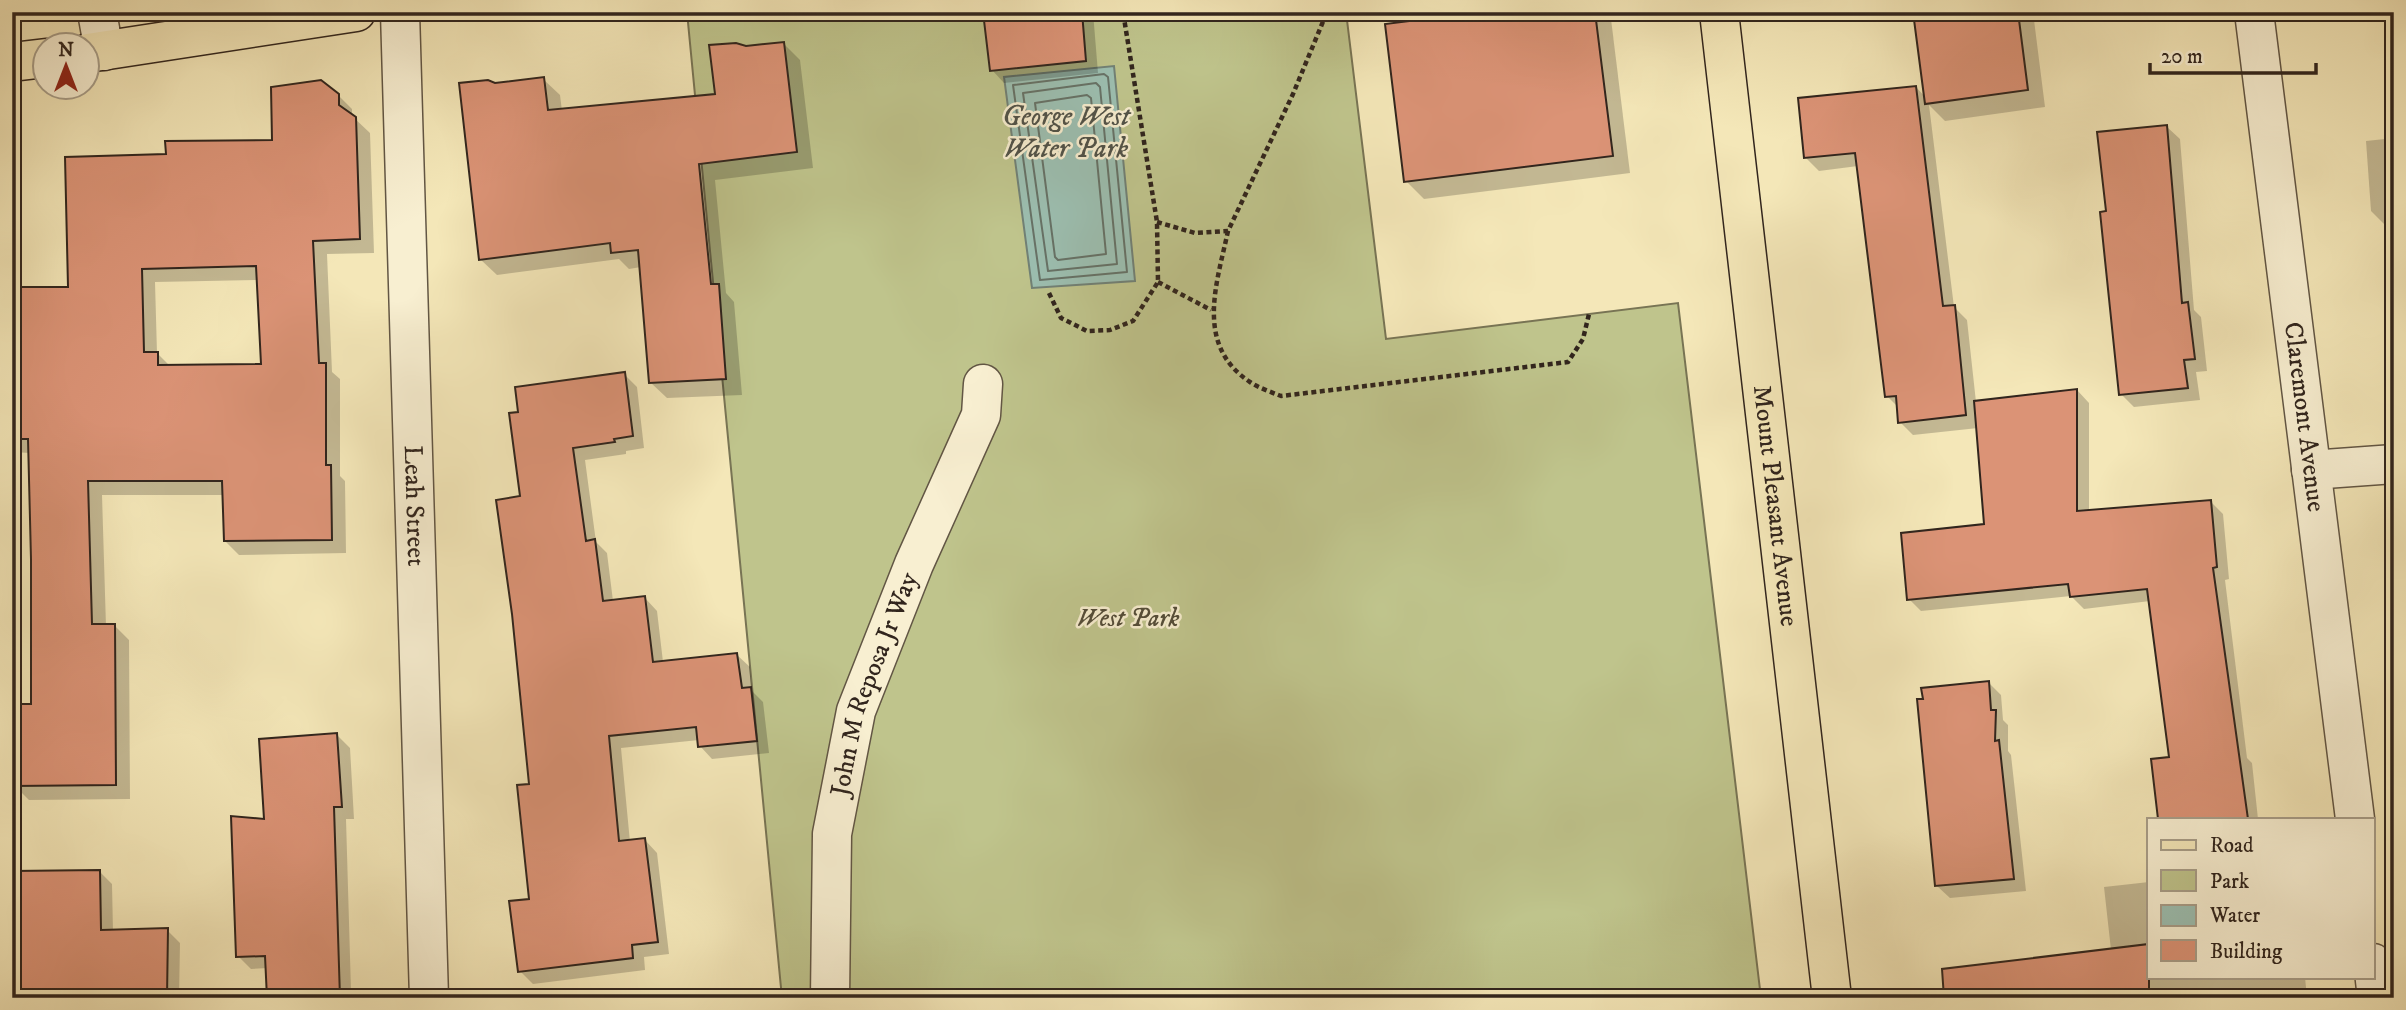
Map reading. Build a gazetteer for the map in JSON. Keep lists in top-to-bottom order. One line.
{"streets":{"main road":["Mount Pleasant Avenue"],"street":["Claremont Avenue","Leah Street","John M Reposa Jr Way"]},"water":["George West Water Park"],"parks":["West Park"],"legend":["Road","Park","Water","Building"],"scale_bar":"20 m","north":"top"}
